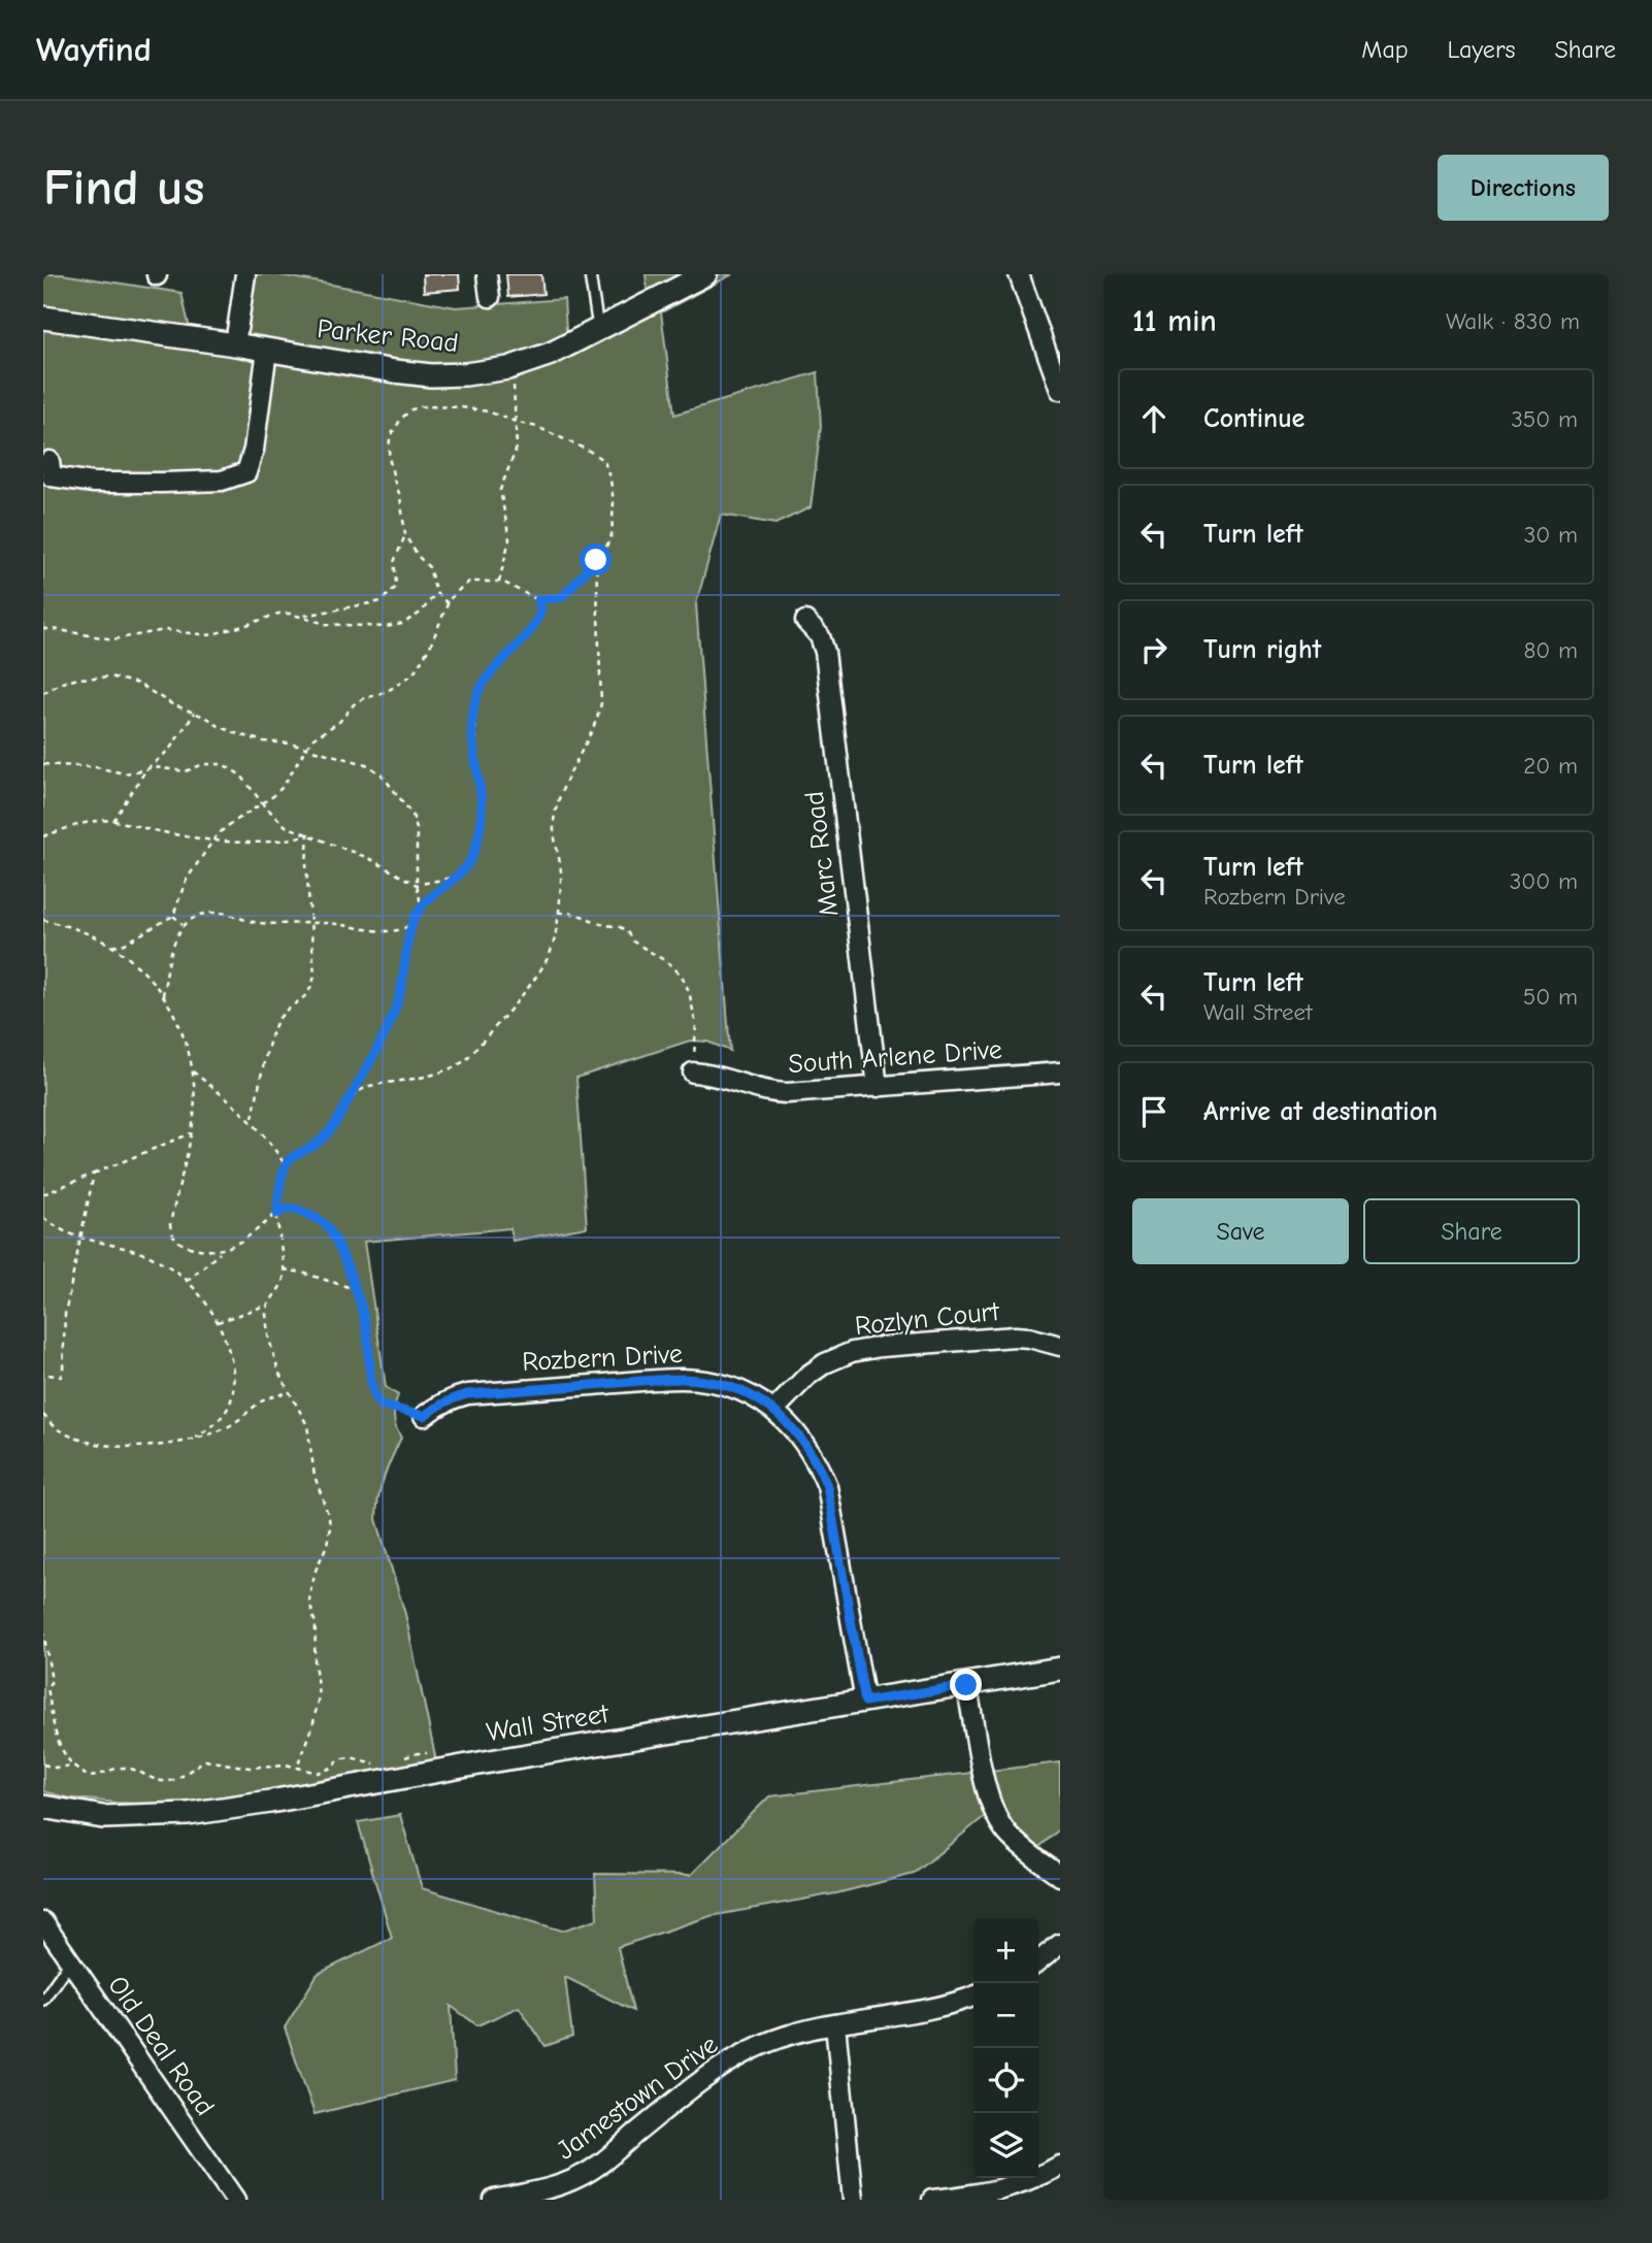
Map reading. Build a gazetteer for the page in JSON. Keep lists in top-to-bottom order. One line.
{"streets":{"street":["Parker Road","Marc Road","South Arlene Drive","Rozlyn Court","Rozbern Drive","Wall Street","Old Deal Road","Jamestown Drive"]},"crossings":[["Marc Road","South Arlene Drive"],["Rozlyn Court","Rozbern Drive"],["Rozbern Drive","Wall Street"]],"page":{"header":"Wayfind","nav":["Map","Layers","Share"],"buttons":["Directions",["Save","Share"]],"title":"Find us","heading":["11 min","Walk · 830 m"],"list":[["Continue","350 m"],["Turn left","30 m"],["Turn right","80 m"],["Turn left","20 m"],["Turn left","Rozbern Drive","300 m"],["Turn left","Wall Street","50 m"],"Arrive at destination"],"map_buttons":["+","−"]}}
